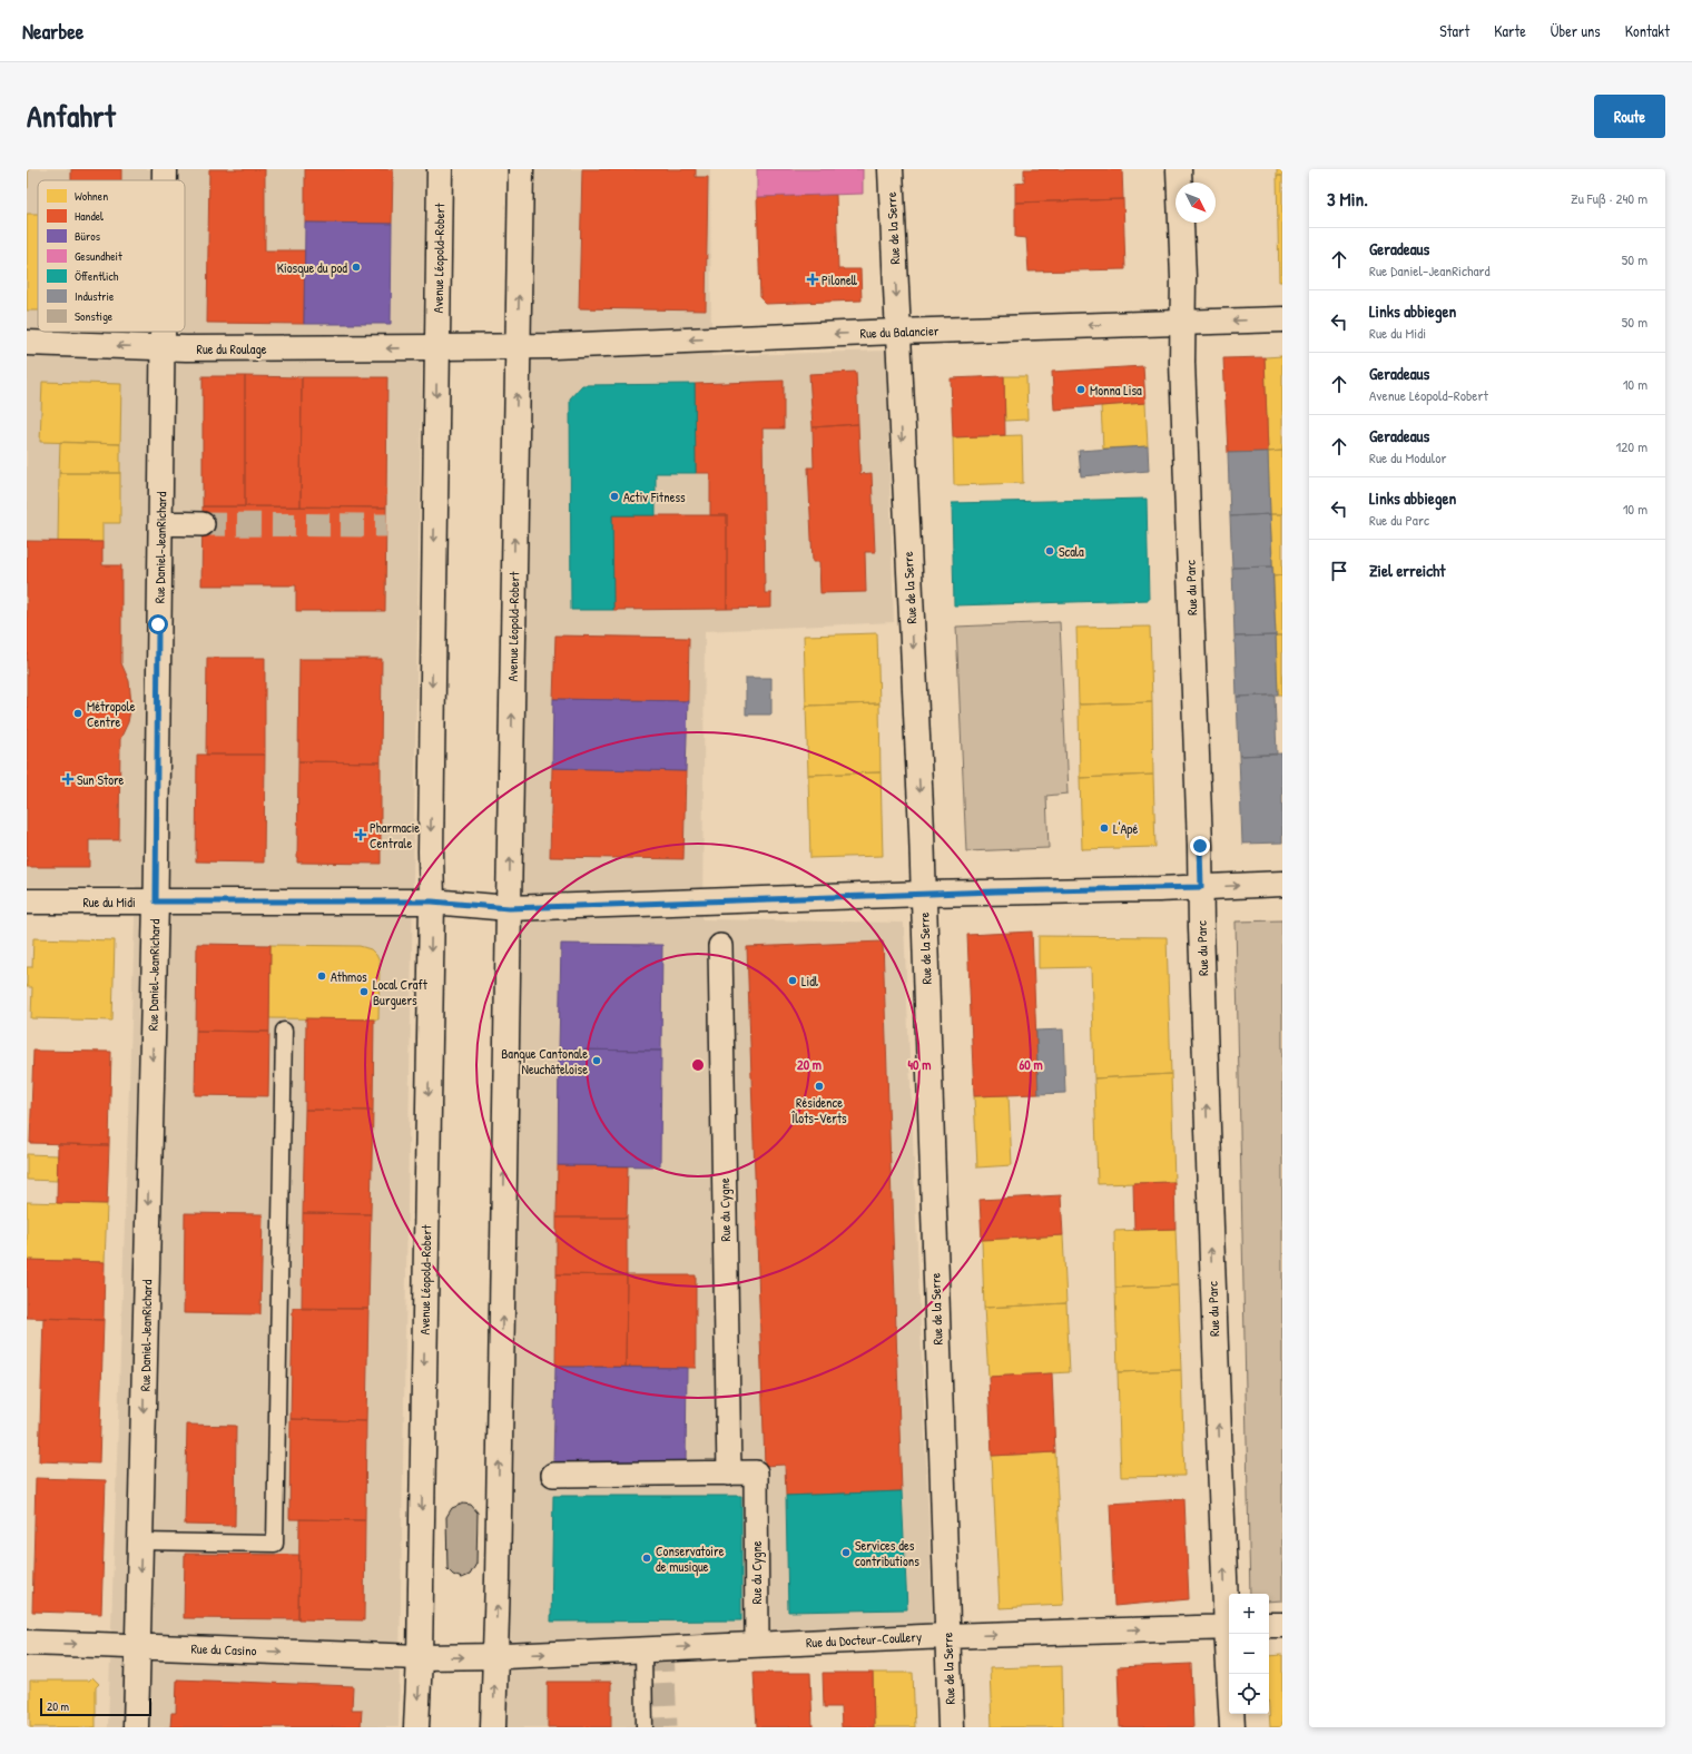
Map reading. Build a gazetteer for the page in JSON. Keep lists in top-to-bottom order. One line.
{"streets":{"street":["Rue de la Serre","Avenue Léopold-Robert","Rue du Balancier","Rue du Roulage","Rue Daniel-JeanRichard","Rue du Parc","Rue du Midi","Rue du Cygne","Rue du Docteur-Coullery","Rue du Casino"]},"crossings":[["Rue de la Serre","Rue du Balancier"],["Rue de la Serre","Rue du Docteur-Coullery"],["Avenue Léopold-Robert","Rue du Balancier"],["Avenue Léopold-Robert","Rue du Roulage"],["Avenue Léopold-Robert","Rue du Midi"],["Avenue Léopold-Robert","Rue du Docteur-Coullery"],["Avenue Léopold-Robert","Rue du Casino"],["Rue du Balancier","Rue du Parc"],["Rue du Roulage","Rue Daniel-JeanRichard"],["Rue Daniel-JeanRichard","Rue du Midi"],["Rue Daniel-JeanRichard","Rue du Casino"],["Rue du Cygne","Rue du Docteur-Coullery"]],"one_way":["Rue de la Serre","Rue du Balancier","Rue du Roulage","Rue Daniel-JeanRichard","Rue du Parc","Rue du Docteur-Coullery","Rue du Casino"],"places":{"other":["Kiosque du pod","Monna Lisa","Activ Fitness","Scala","Métropole Centre","L'Apé","Athmos","Lidl","Local Craft Burguers","Banque Cantonale Neuchâteloise","Résidence Îlots-Verts","Services des contributions","Conservatoire de musique"],"health":["Pilonell","Sun Store","Pharmacie Centrale"]},"legend":["Wohnen","Handel","Büros","Gesundheit","Öffentlich","Industrie","Sonstige"],"scale_bar":"20 m","north":"bottom right","page":{"header":"Nearbee","nav":["Start","Karte","Über uns","Kontakt"],"title":"Anfahrt","buttons":"Route","heading":["3 Min.","Zu Fuß · 240 m"],"list":[["Geradeaus","Rue Daniel-JeanRichard","50 m"],["Links abbiegen","Rue du Midi","50 m"],["Geradeaus","Avenue Léopold-Robert","10 m"],["Geradeaus","Rue du Modulor","120 m"],["Links abbiegen","Rue du Parc","10 m"],"Ziel erreicht"],"map_buttons":["+","−"],"scale":"20 m"},"rings":["20 m","40 m","60 m"]}
